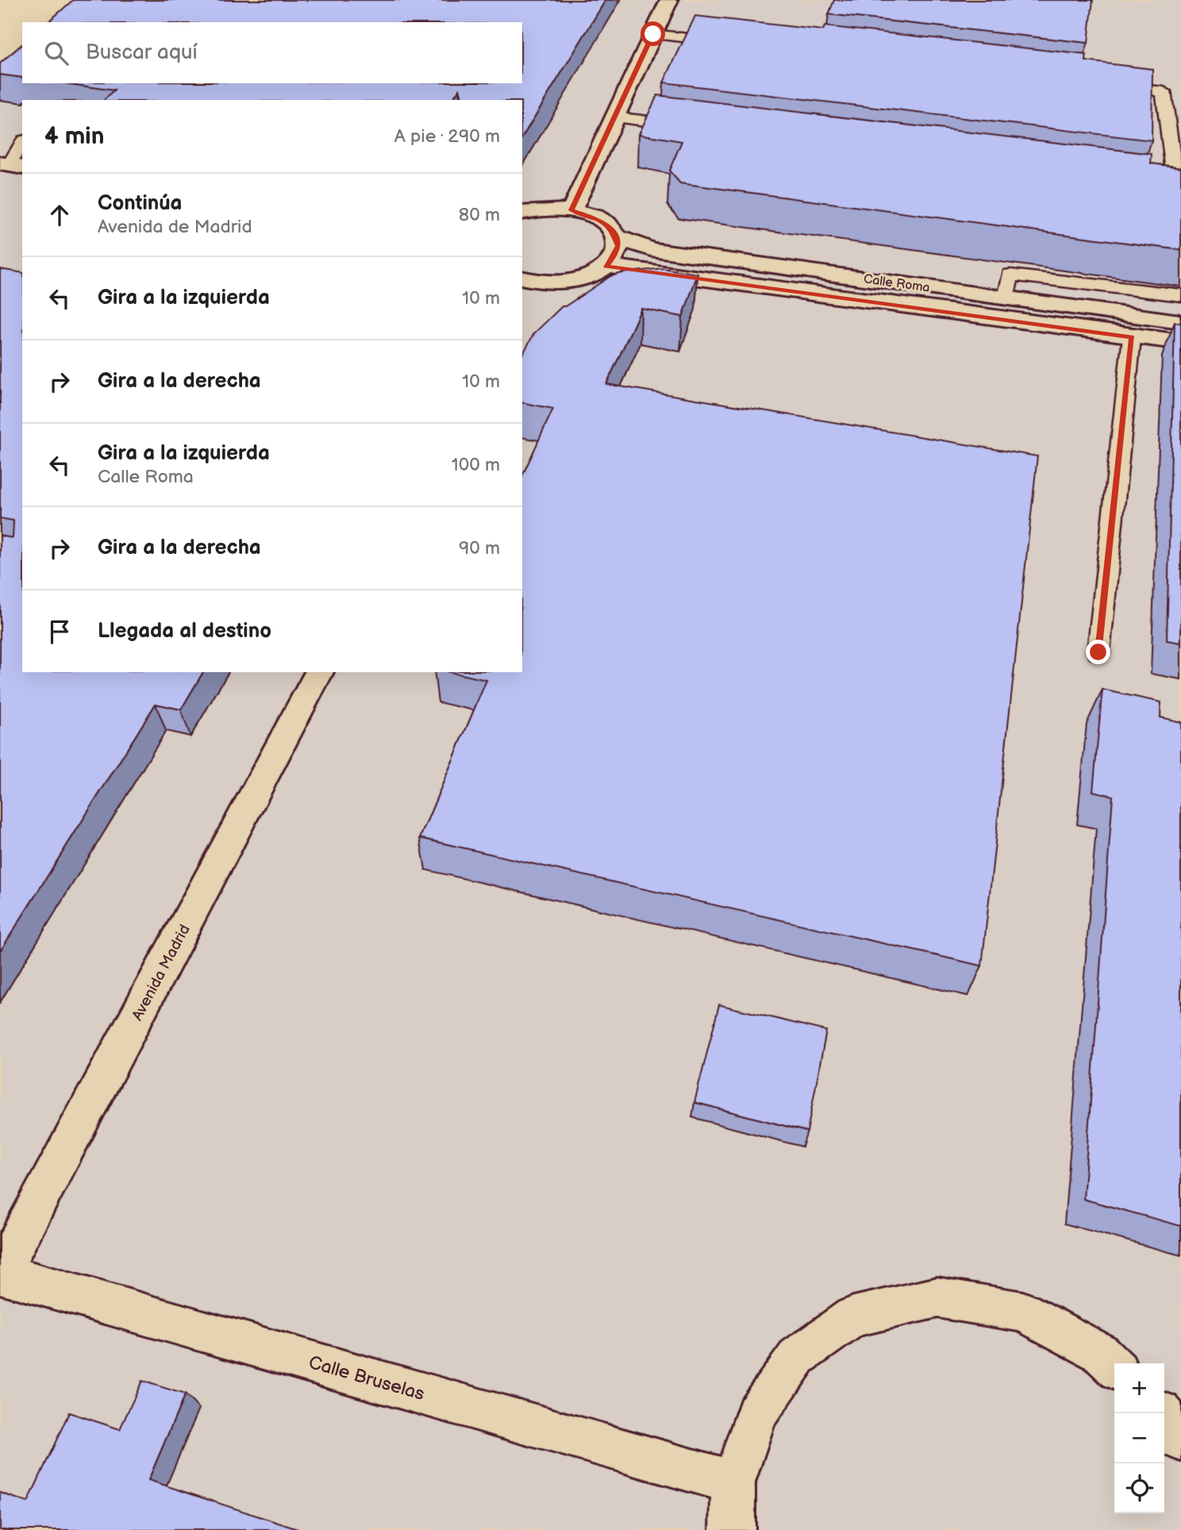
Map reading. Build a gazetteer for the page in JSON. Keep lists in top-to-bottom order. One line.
{"streets":{"street":["Calle Roma","Avenida Madrid","Calle Bruselas"]},"crossings":[["Avenida Madrid","Calle Bruselas"]],"page":{"search":"Buscar aquí","heading":["4 min","A pie · 290 m"],"list":[["Continúa","Avenida de Madrid","80 m"],["Gira a la izquierda","10 m"],["Gira a la derecha","10 m"],["Gira a la izquierda","Calle Roma","100 m"],["Gira a la derecha","90 m"],"Llegada al destino"],"map_buttons":["+","−"]}}
